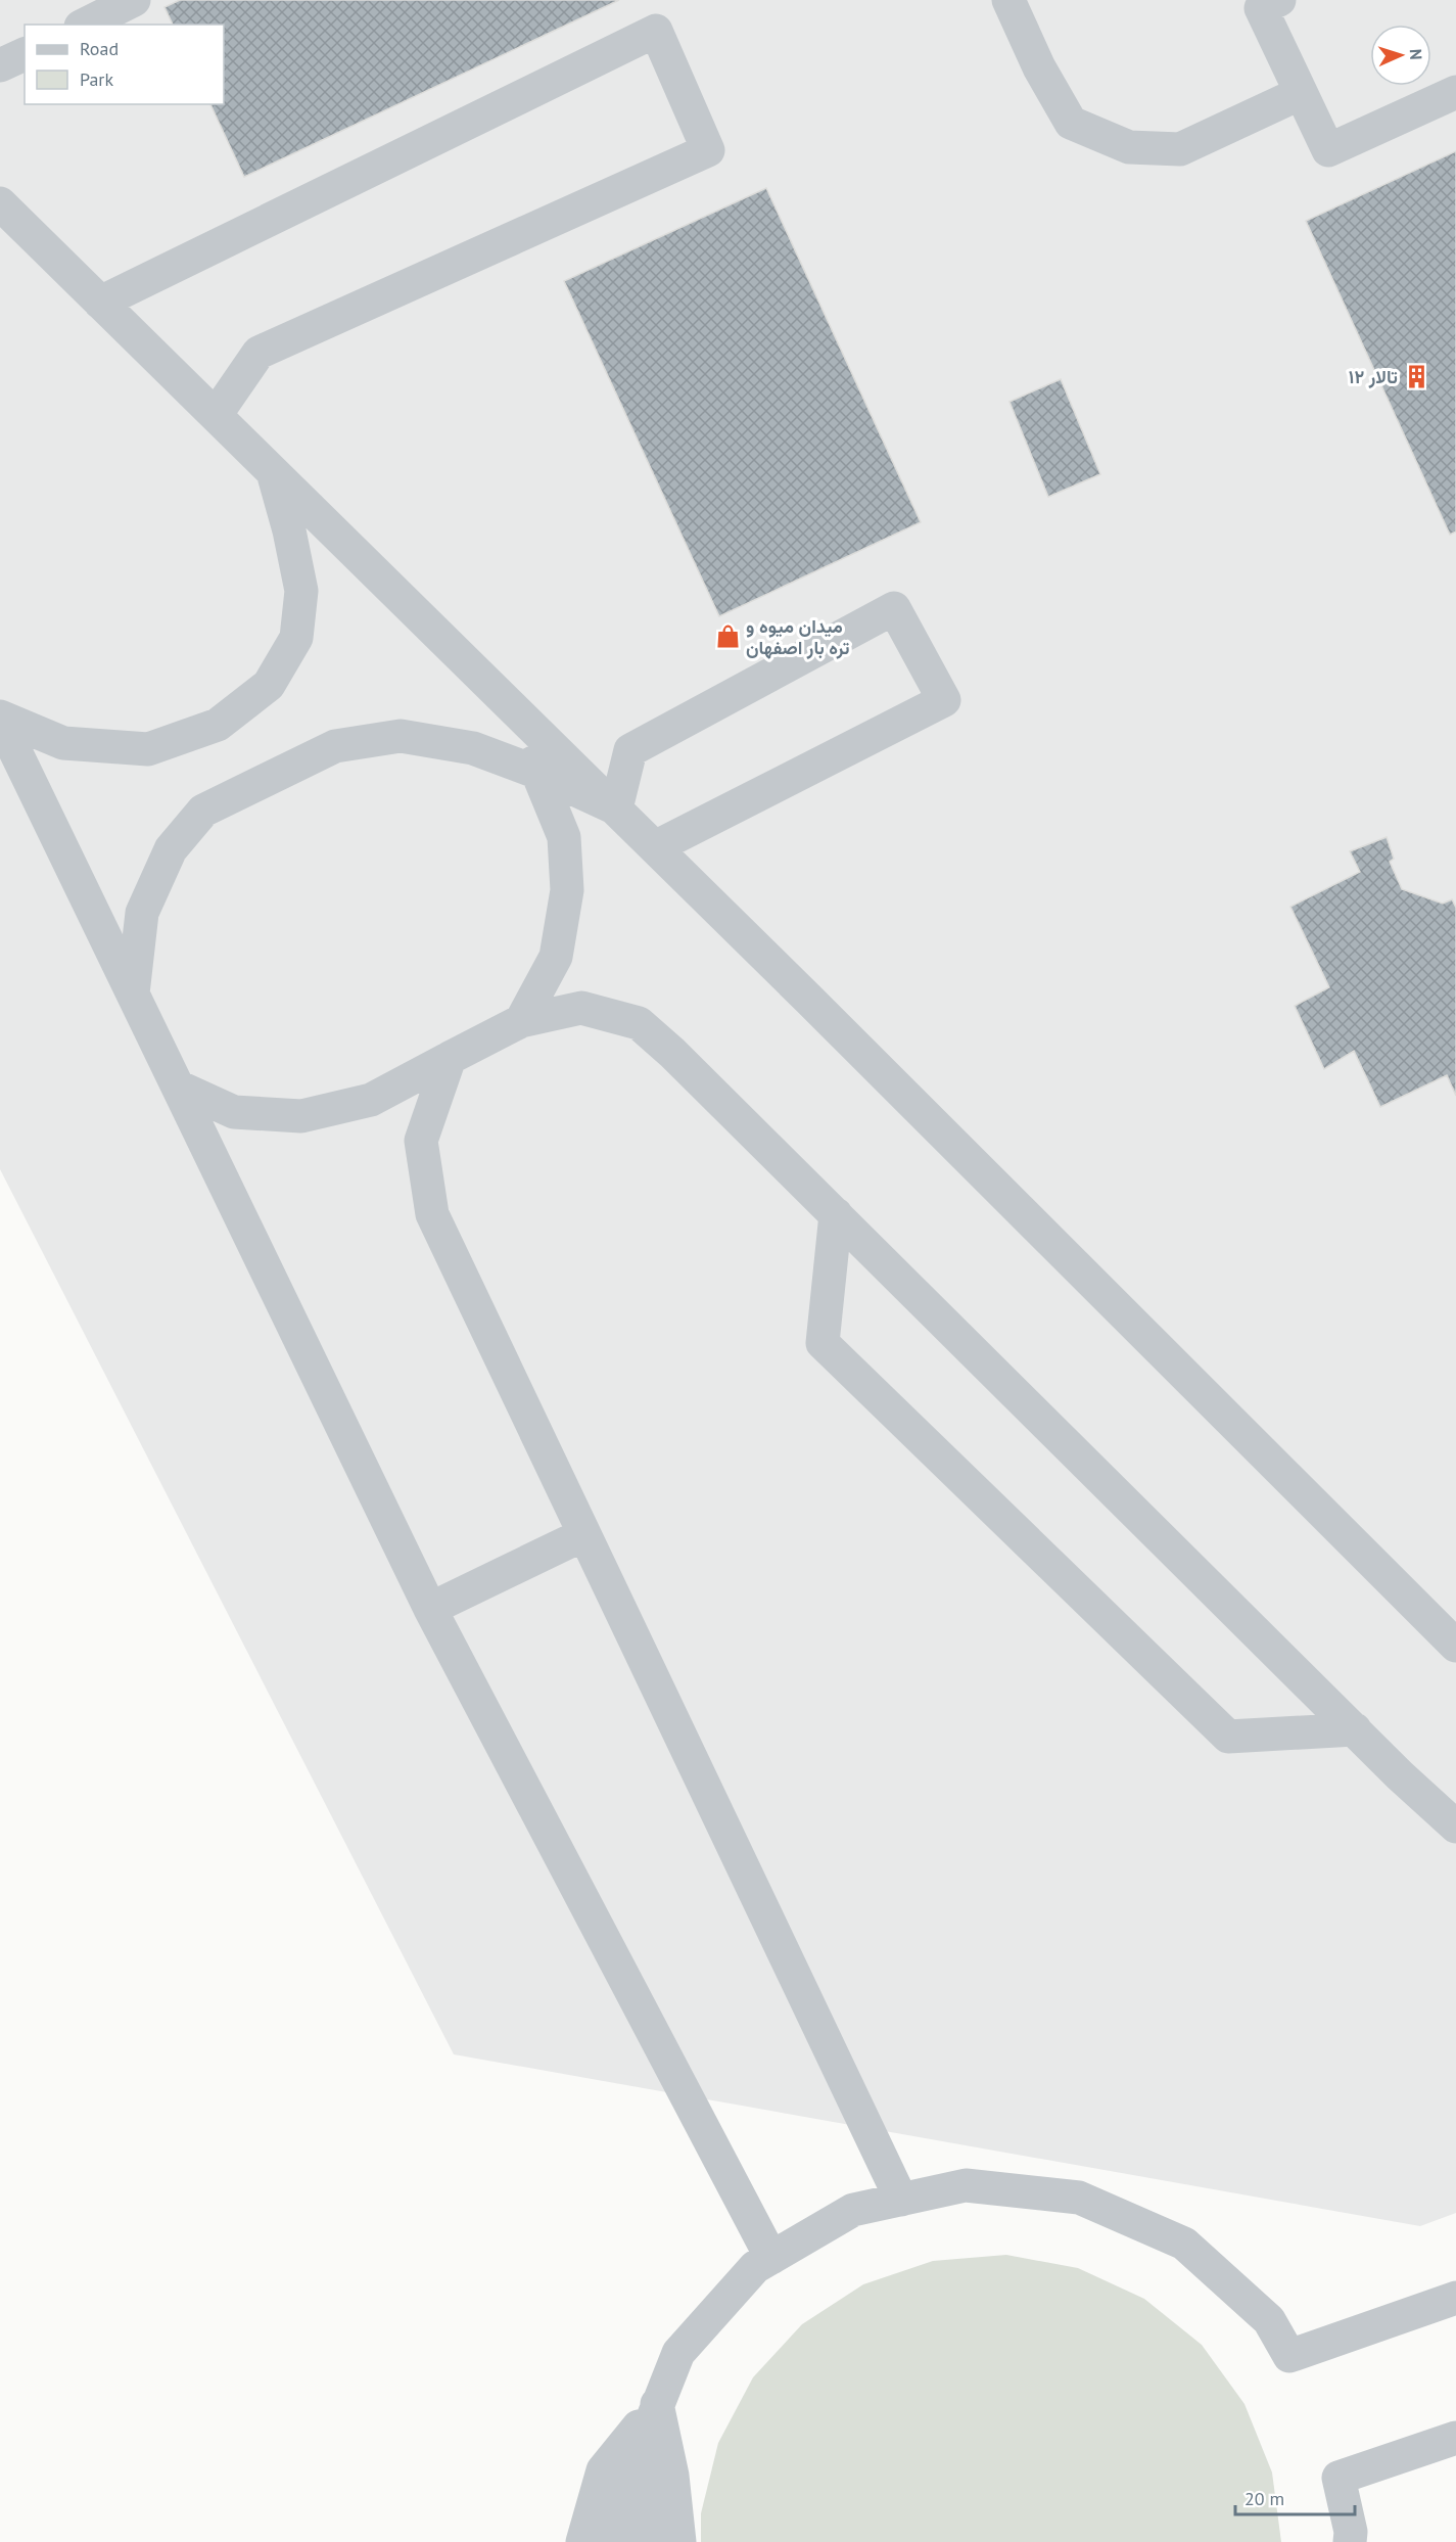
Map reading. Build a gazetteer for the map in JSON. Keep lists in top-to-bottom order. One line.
{"places":{"building":["تالار ۱۲"],"shop":["میدان میوه و تره بار اصفهان"]},"legend":["Road","Park"],"scale_bar":"20 m","north":"right"}
